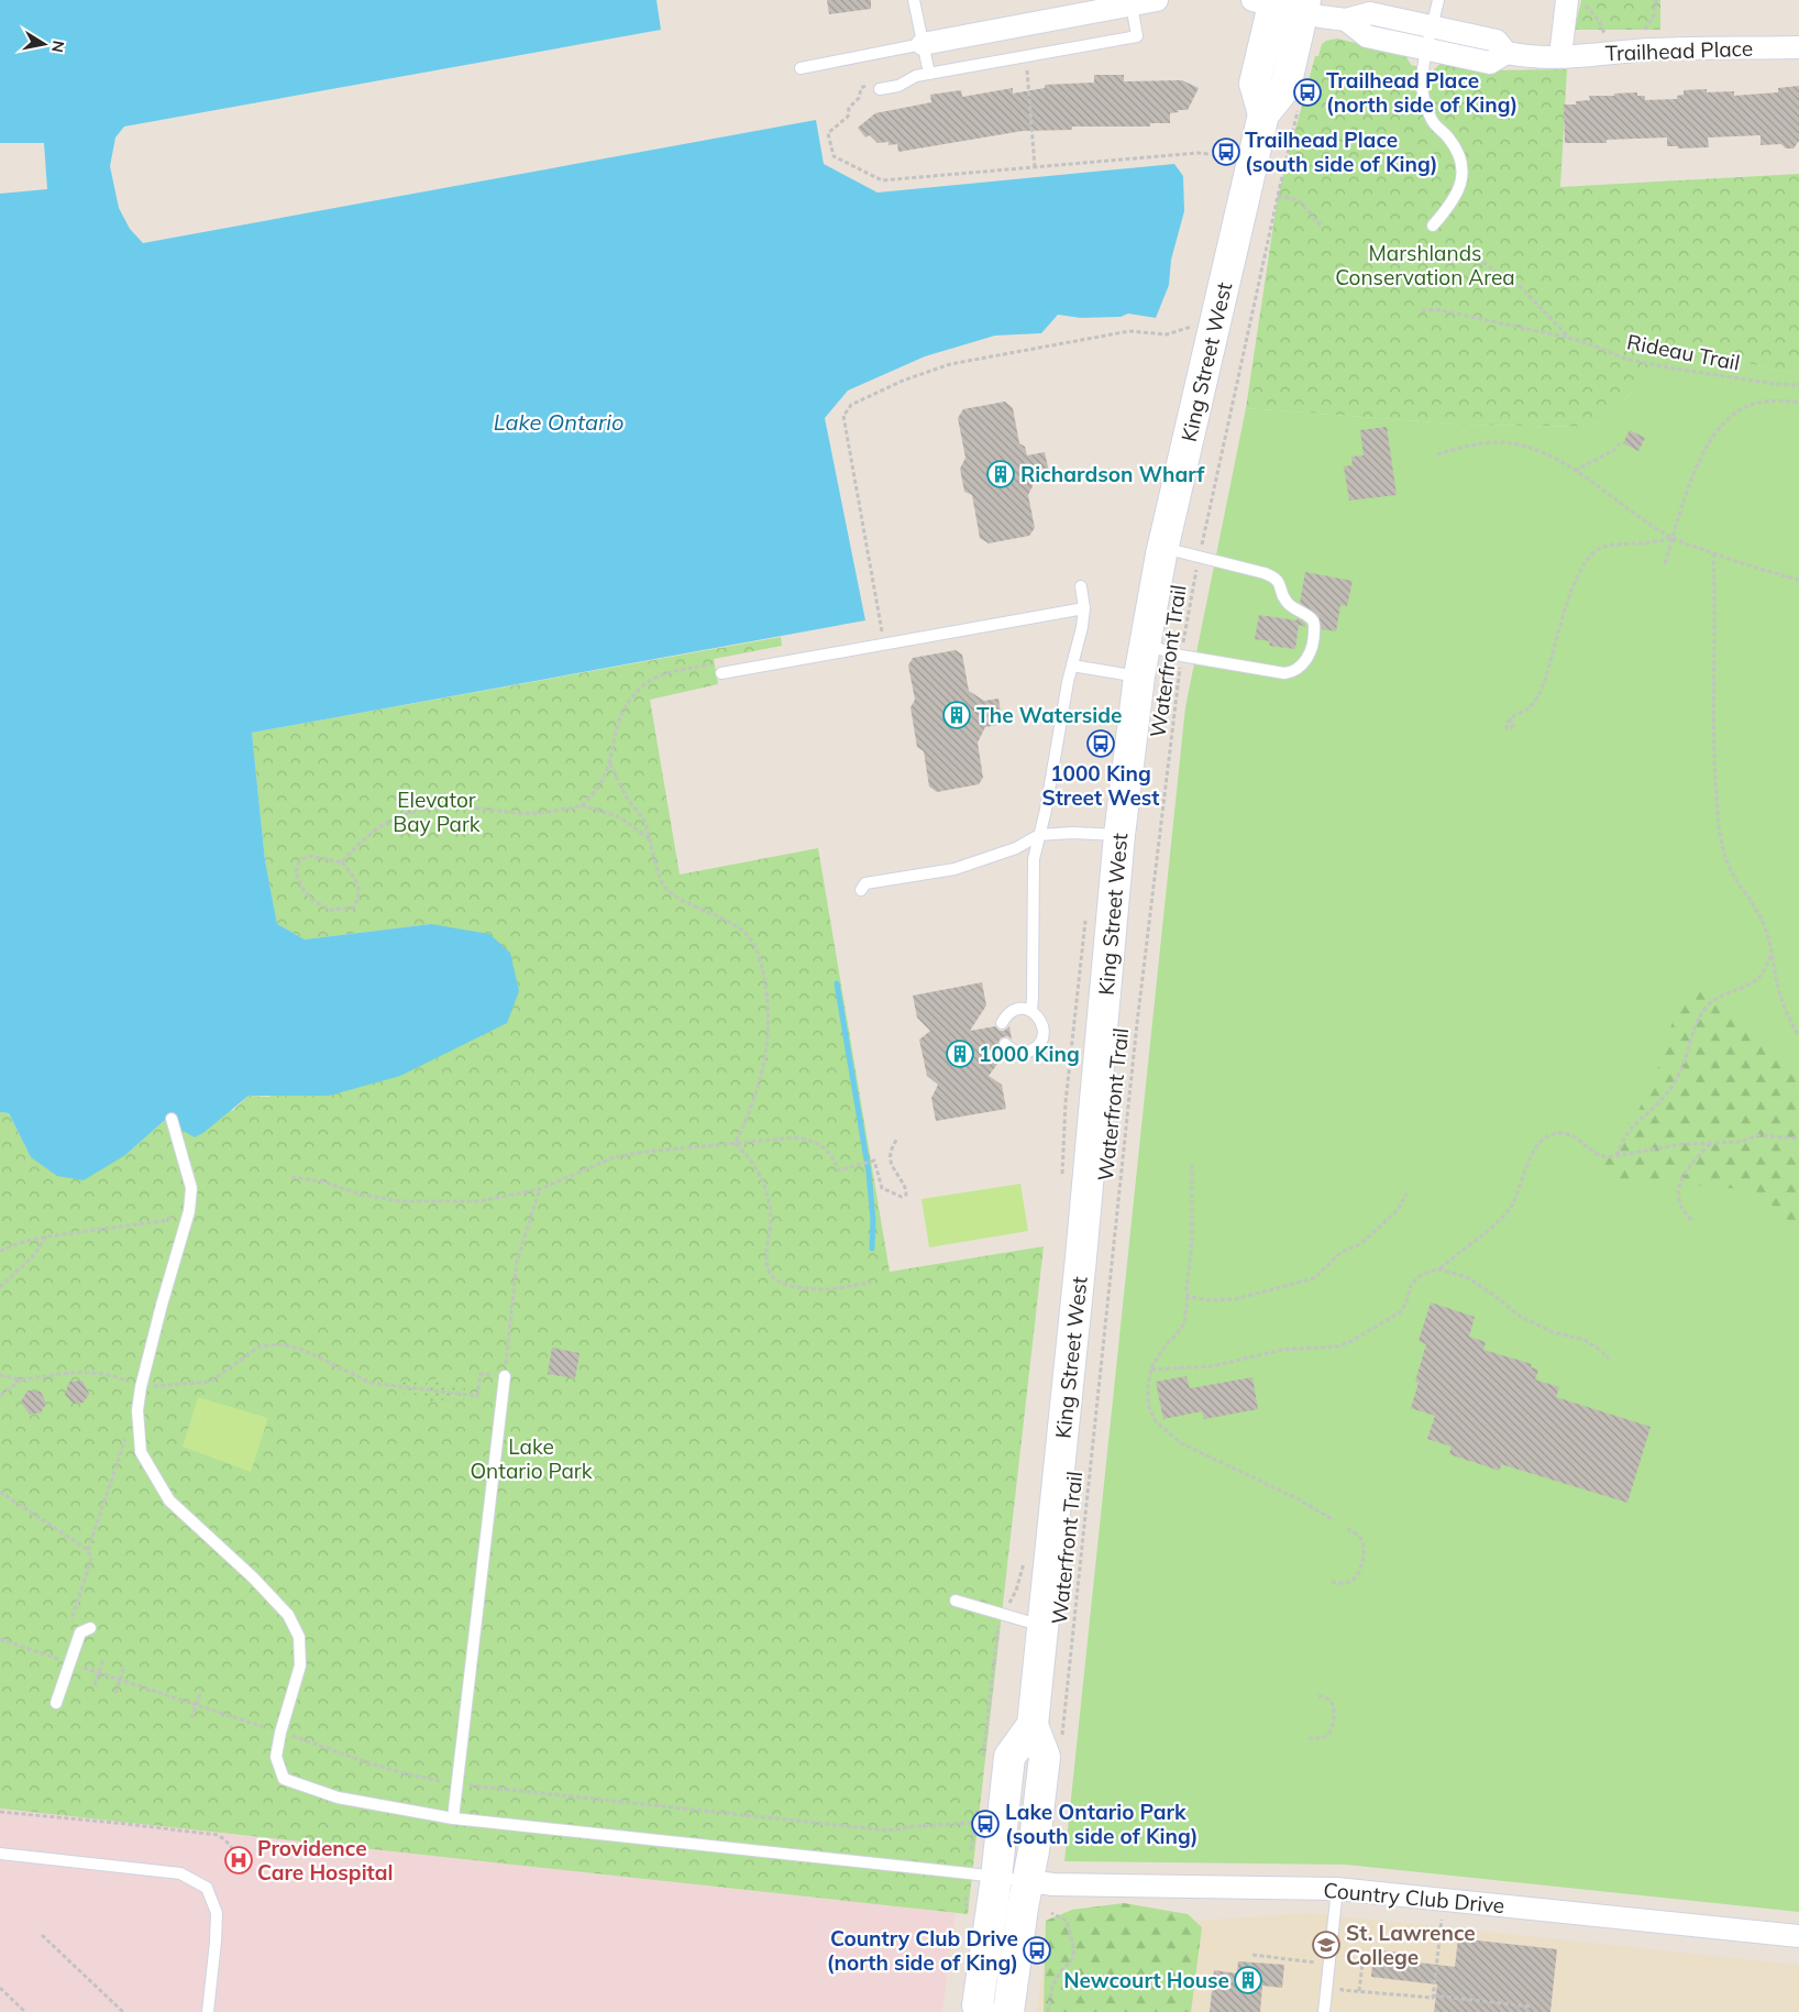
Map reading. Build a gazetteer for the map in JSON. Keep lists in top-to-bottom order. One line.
{"streets":{"main road":["King Street West"],"street":["Trailhead Place","Country Club Drive"],"path":["Rideau Trail","Waterfront Trail"]},"crossings":[["Trailhead Place","King Street West"],["King Street West","Country Club Drive"]],"water":["Lake Ontario"],"parks":["Marshlands Conservation Area","Elevator Bay Park","Lake Ontario Park"],"places":{"bus stop":["Trailhead Place (north side of King)","Trailhead Place (south side of King)","1000 King Street West","Lake Ontario Park (south side of King)","Country Club Drive (north side of King)"],"building":["Richardson Wharf","The Waterside","1000 King","Newcourt House"],"hospital":["Providence Care Hospital"],"school or university":["St. Lawrence College"]},"north":"right"}
